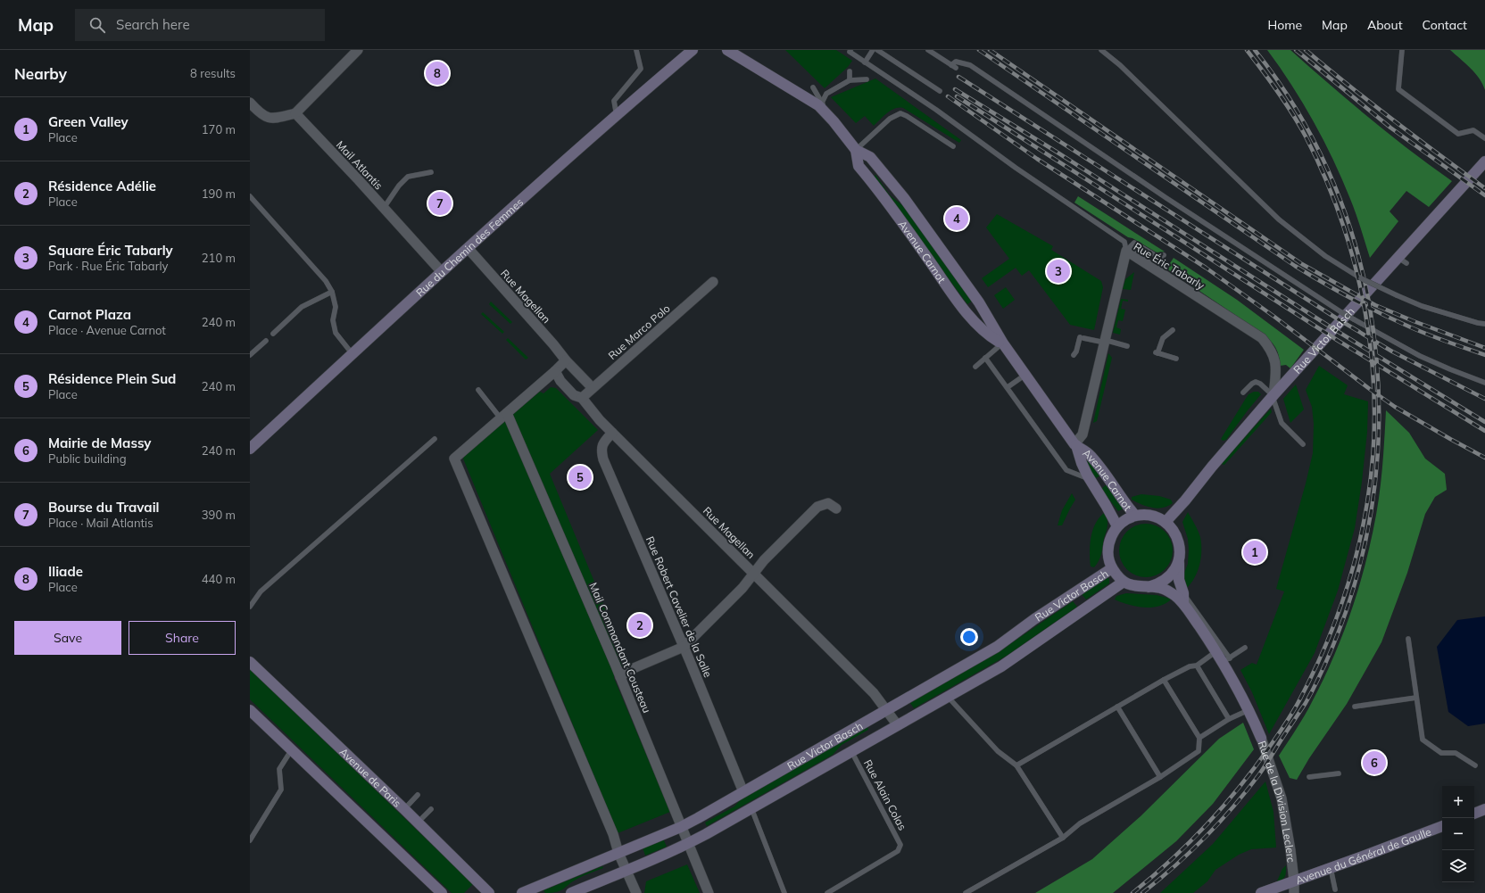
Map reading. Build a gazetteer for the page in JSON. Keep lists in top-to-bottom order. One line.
{"streets":{"street":["Mail Atlantis","Rue du Chemin des Femmes","Avenue Carnot","Rue Éric Tabarly","Rue Magellan","Rue Marco Polo","Rue Victor Basch","Rue Robert Cavelier de la Salle","Mail Commandant Cousteau","Avenue de Paris","Rue de la Division Leclerc","Avenue du Général de Gaulle"],"lane":["Rue Alain Colas"]},"crossings":[["Mail Atlantis","Rue du Chemin des Femmes"],["Rue du Chemin des Femmes","Rue Magellan"],["Avenue Carnot","Rue Éric Tabarly"],["Avenue Carnot","Rue Victor Basch"],["Avenue Carnot","Rue de la Division Leclerc"],["Rue Éric Tabarly","Rue Victor Basch"],["Rue Magellan","Rue Marco Polo"],["Rue Magellan","Rue Victor Basch"],["Rue Magellan","Rue Robert Cavelier de la Salle"],["Rue Victor Basch","Rue Robert Cavelier de la Salle"],["Rue Victor Basch","Mail Commandant Cousteau"],["Rue Victor Basch","Rue Alain Colas"],["Rue Victor Basch","Rue de la Division Leclerc"],["Rue de la Division Leclerc","Avenue du Général de Gaulle"]],"page":{"header":"Map","search":"Search here","nav":["Home","Map","About","Contact"],"heading":["Nearby","8 results"],"pins":["8","7","4","3","5","1","2","6"],"list":[{"mark":"1","name":"Green Valley","note":"Place","value":"170 m"},{"mark":"2","name":"Résidence Adélie","note":"Place","value":"190 m"},{"mark":"3","name":"Square Éric Tabarly","note":"Park · Rue Éric Tabarly","value":"210 m"},{"mark":"4","name":"Carnot Plaza","note":"Place · Avenue Carnot","value":"240 m"},{"mark":"5","name":"Résidence Plein Sud","note":"Place","value":"240 m"},{"mark":"6","name":"Mairie de Massy","note":"Public building","value":"240 m"},{"mark":"7","name":"Bourse du Travail","note":"Place · Mail Atlantis","value":"390 m"},{"mark":"8","name":"Iliade","note":"Place","value":"440 m"}],"buttons":["Save","Share"],"map_buttons":["+","−"]}}
